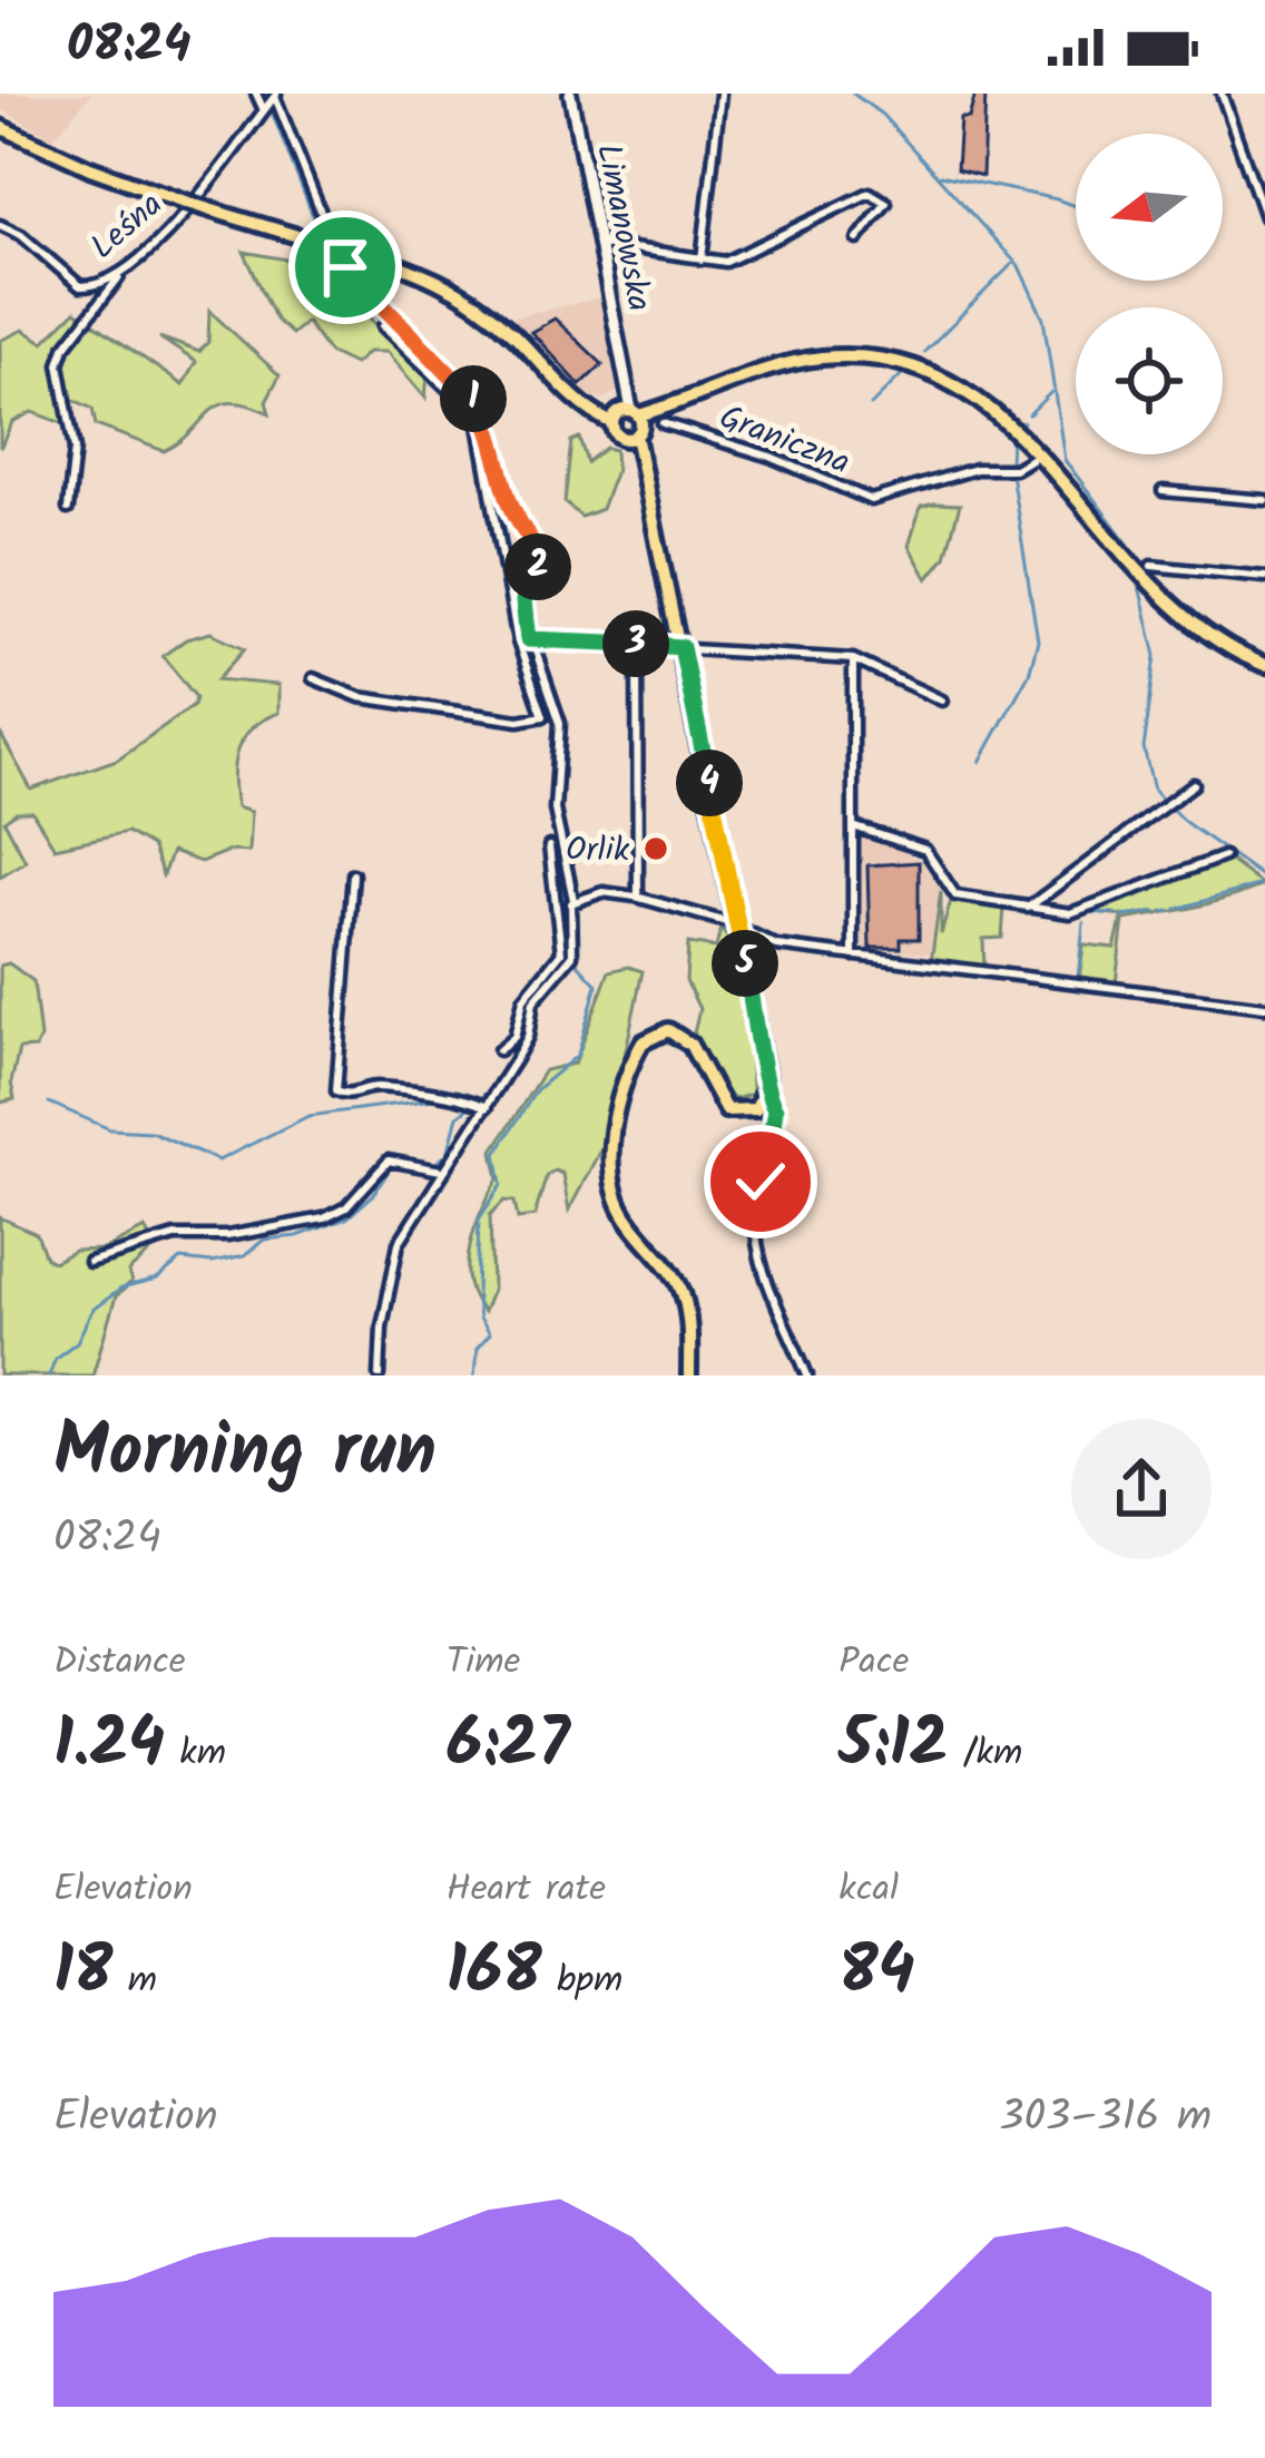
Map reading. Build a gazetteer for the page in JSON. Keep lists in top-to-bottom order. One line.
{"streets":{"main road":["Limanowska"],"street":["Leśna","Graniczna"]},"places":["Orlik"],"north":"left","page":{"status":"08:24","pins":["1","2","3","4","5"],"heading":["Morning run","08:24"],"stats":[["Distance","1.24 km"],["Time","6:27"],["Pace","5:12 /km"],["Elevation","18 m"],["Heart rate","168 bpm"],["kcal","84"]],"chart":["Elevation","303–316 m"]}}
